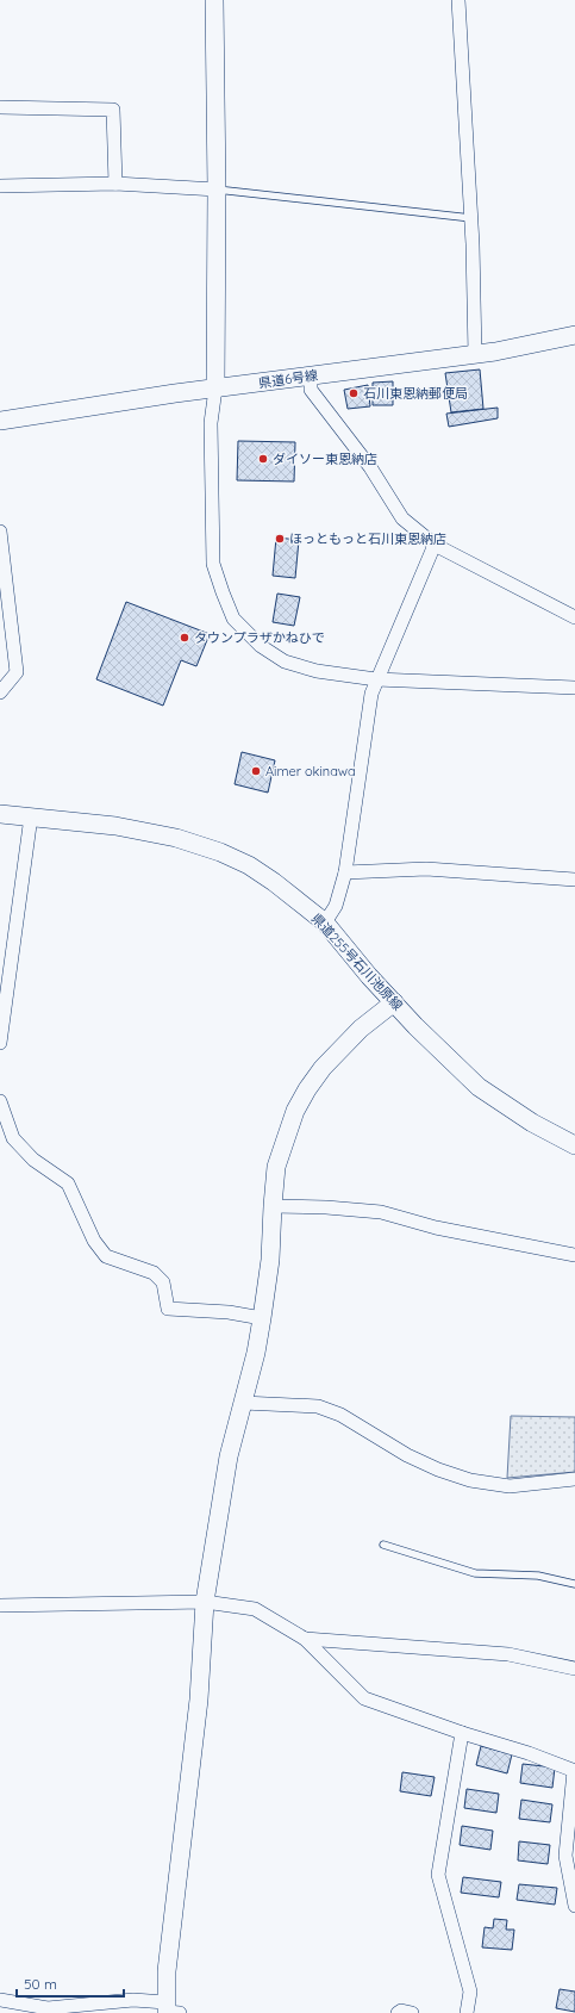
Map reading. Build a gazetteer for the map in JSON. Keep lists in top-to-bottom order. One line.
{"streets":{"street":["県道6号線","県道255号石川池原線"]},"places":["石川東恩納郵便局","ダイソー東恩納店","ほっともっと石川東恩納店","タウンプラザかねひで","Aimer okinawa"],"scale_bar":"50 m"}
